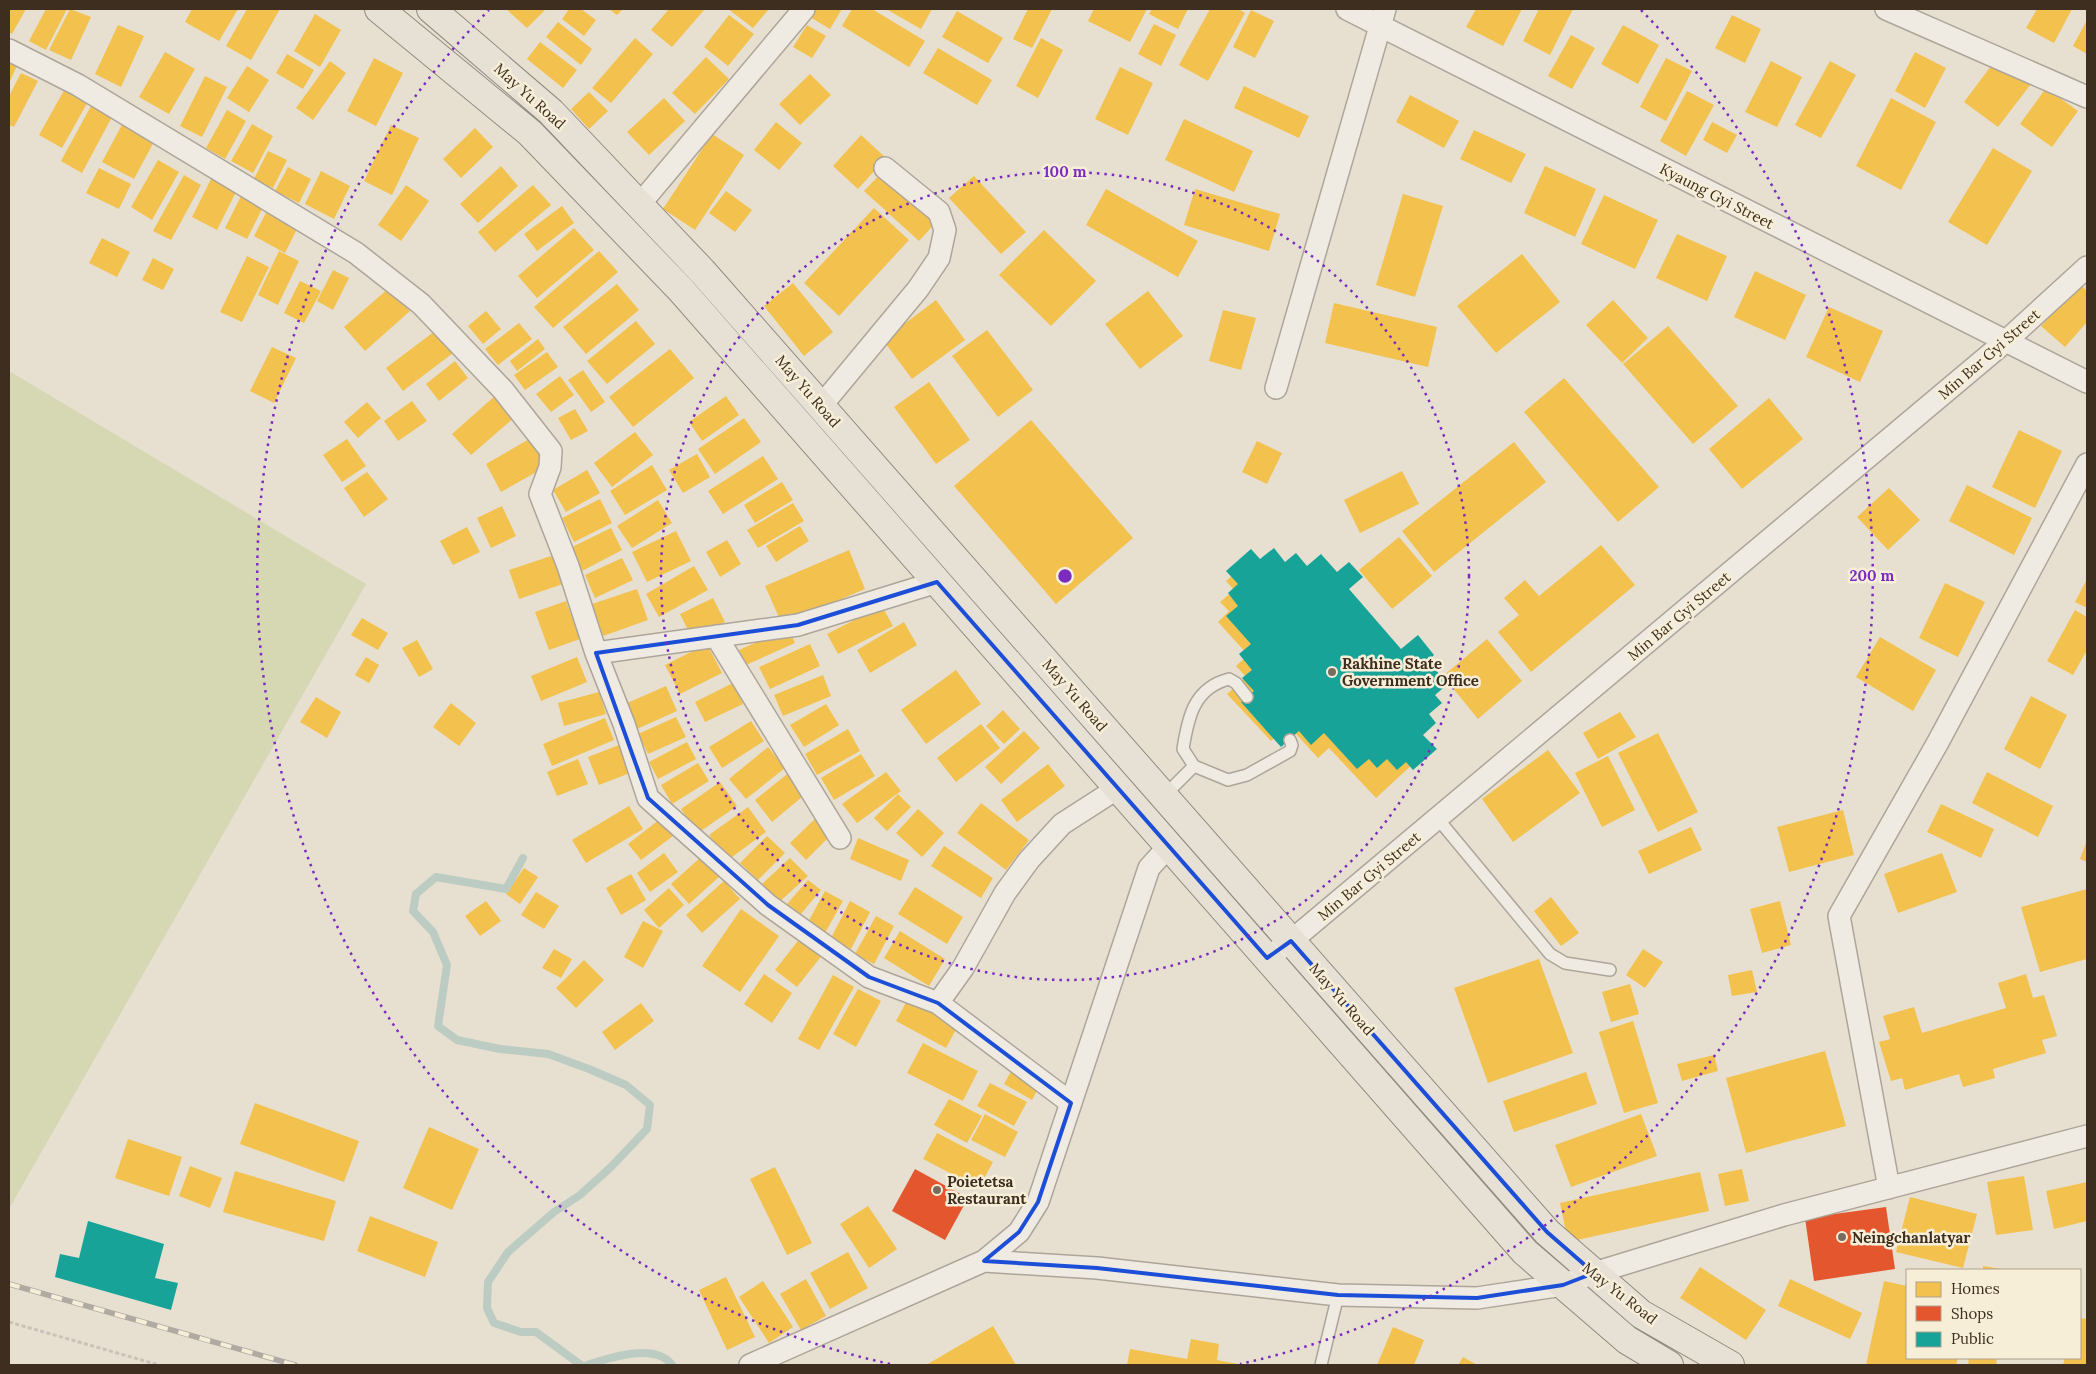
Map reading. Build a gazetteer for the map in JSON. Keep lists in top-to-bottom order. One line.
{"streets":{"main road":["May Yu Road"],"street":["Kyaung Gyi Street","Min Bar Gyi Street"]},"crossings":[["May Yu Road","Min Bar Gyi Street"],["Kyaung Gyi Street","Min Bar Gyi Street"]],"places":["Rakhine State Government Office","Poietetsa Restaurant","Neingchanlatyar"],"legend":["Homes","Shops","Public"],"rings":["100 m","200 m"]}
